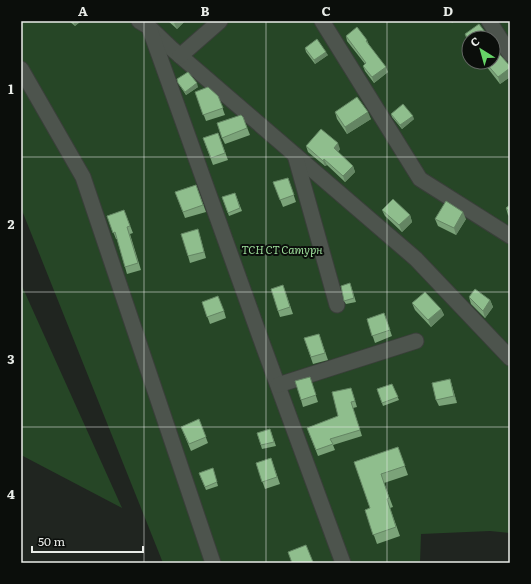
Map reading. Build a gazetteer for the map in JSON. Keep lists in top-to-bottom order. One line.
{"parks":["ТСН СТ Сатурн"],"scale_bar":"50 m","north":"top left","grid":{"columns":["A","B","C","D"],"rows":["1","2","3","4"]}}
